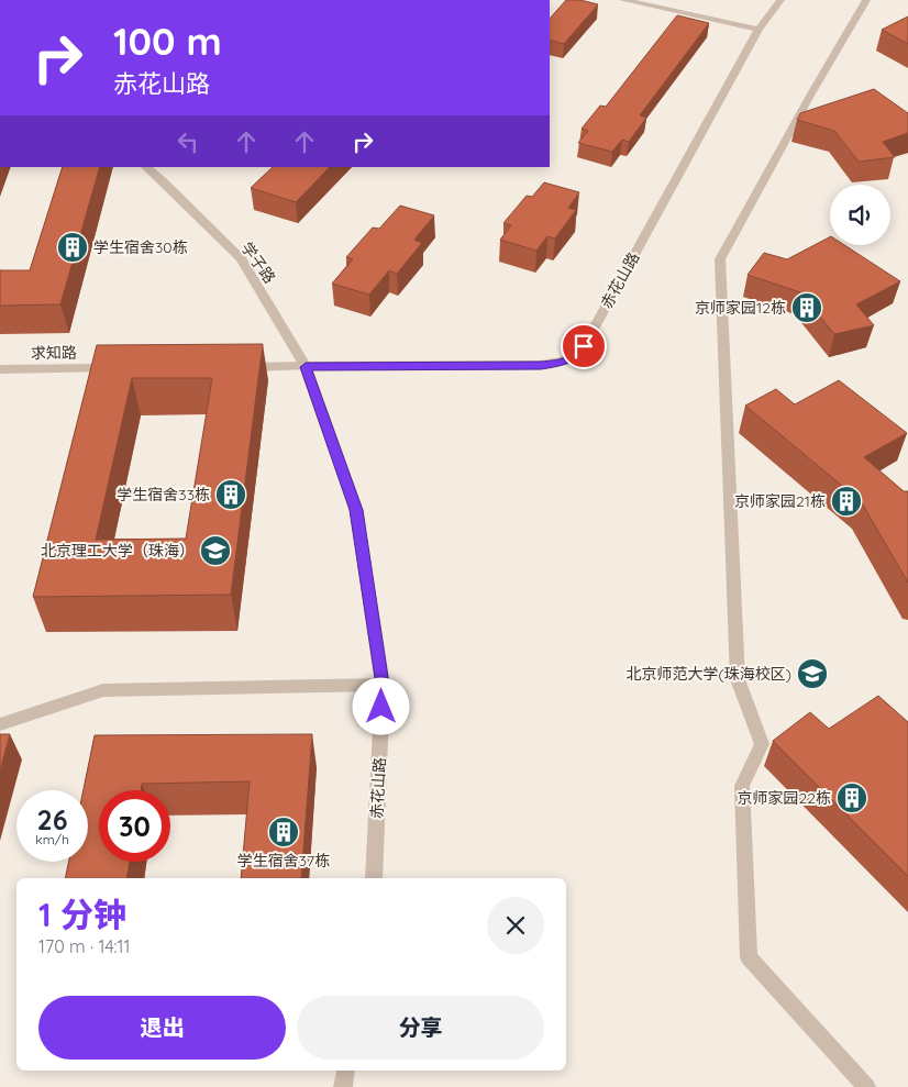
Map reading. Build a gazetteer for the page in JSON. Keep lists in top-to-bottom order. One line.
{"streets":{"street":["学子路","赤花山路","求知路"]},"crossings":[["学子路","赤花山路"]],"places":{"building":["学生宿舍30栋","京师家园12栋","学生宿舍33栋","京师家园21栋","京师家园22栋","学生宿舍37栋"],"school or university":["北京理工大学（珠海）","北京师范大学(珠海校区)"]},"page":{"turn":["100 m","赤花山路"],"speed":"26 km/h","limit":"30","heading":["1 分钟","170 m · 14:11"],"buttons":["退出","分享"]}}
